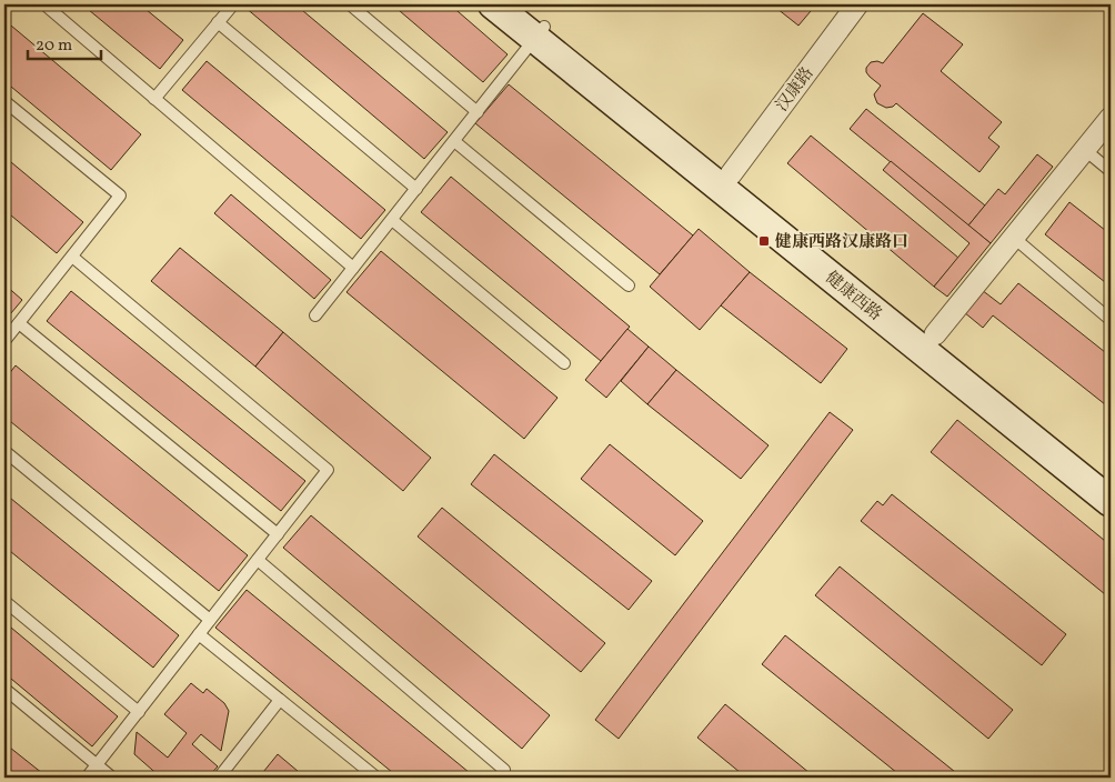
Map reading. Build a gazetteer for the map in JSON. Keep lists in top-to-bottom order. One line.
{"streets":{"street":["汉康路","健康西路"]},"crossings":[["汉康路","健康西路"]],"places":{"transit":["健康西路汉康路口"]},"scale_bar":"20 m"}
